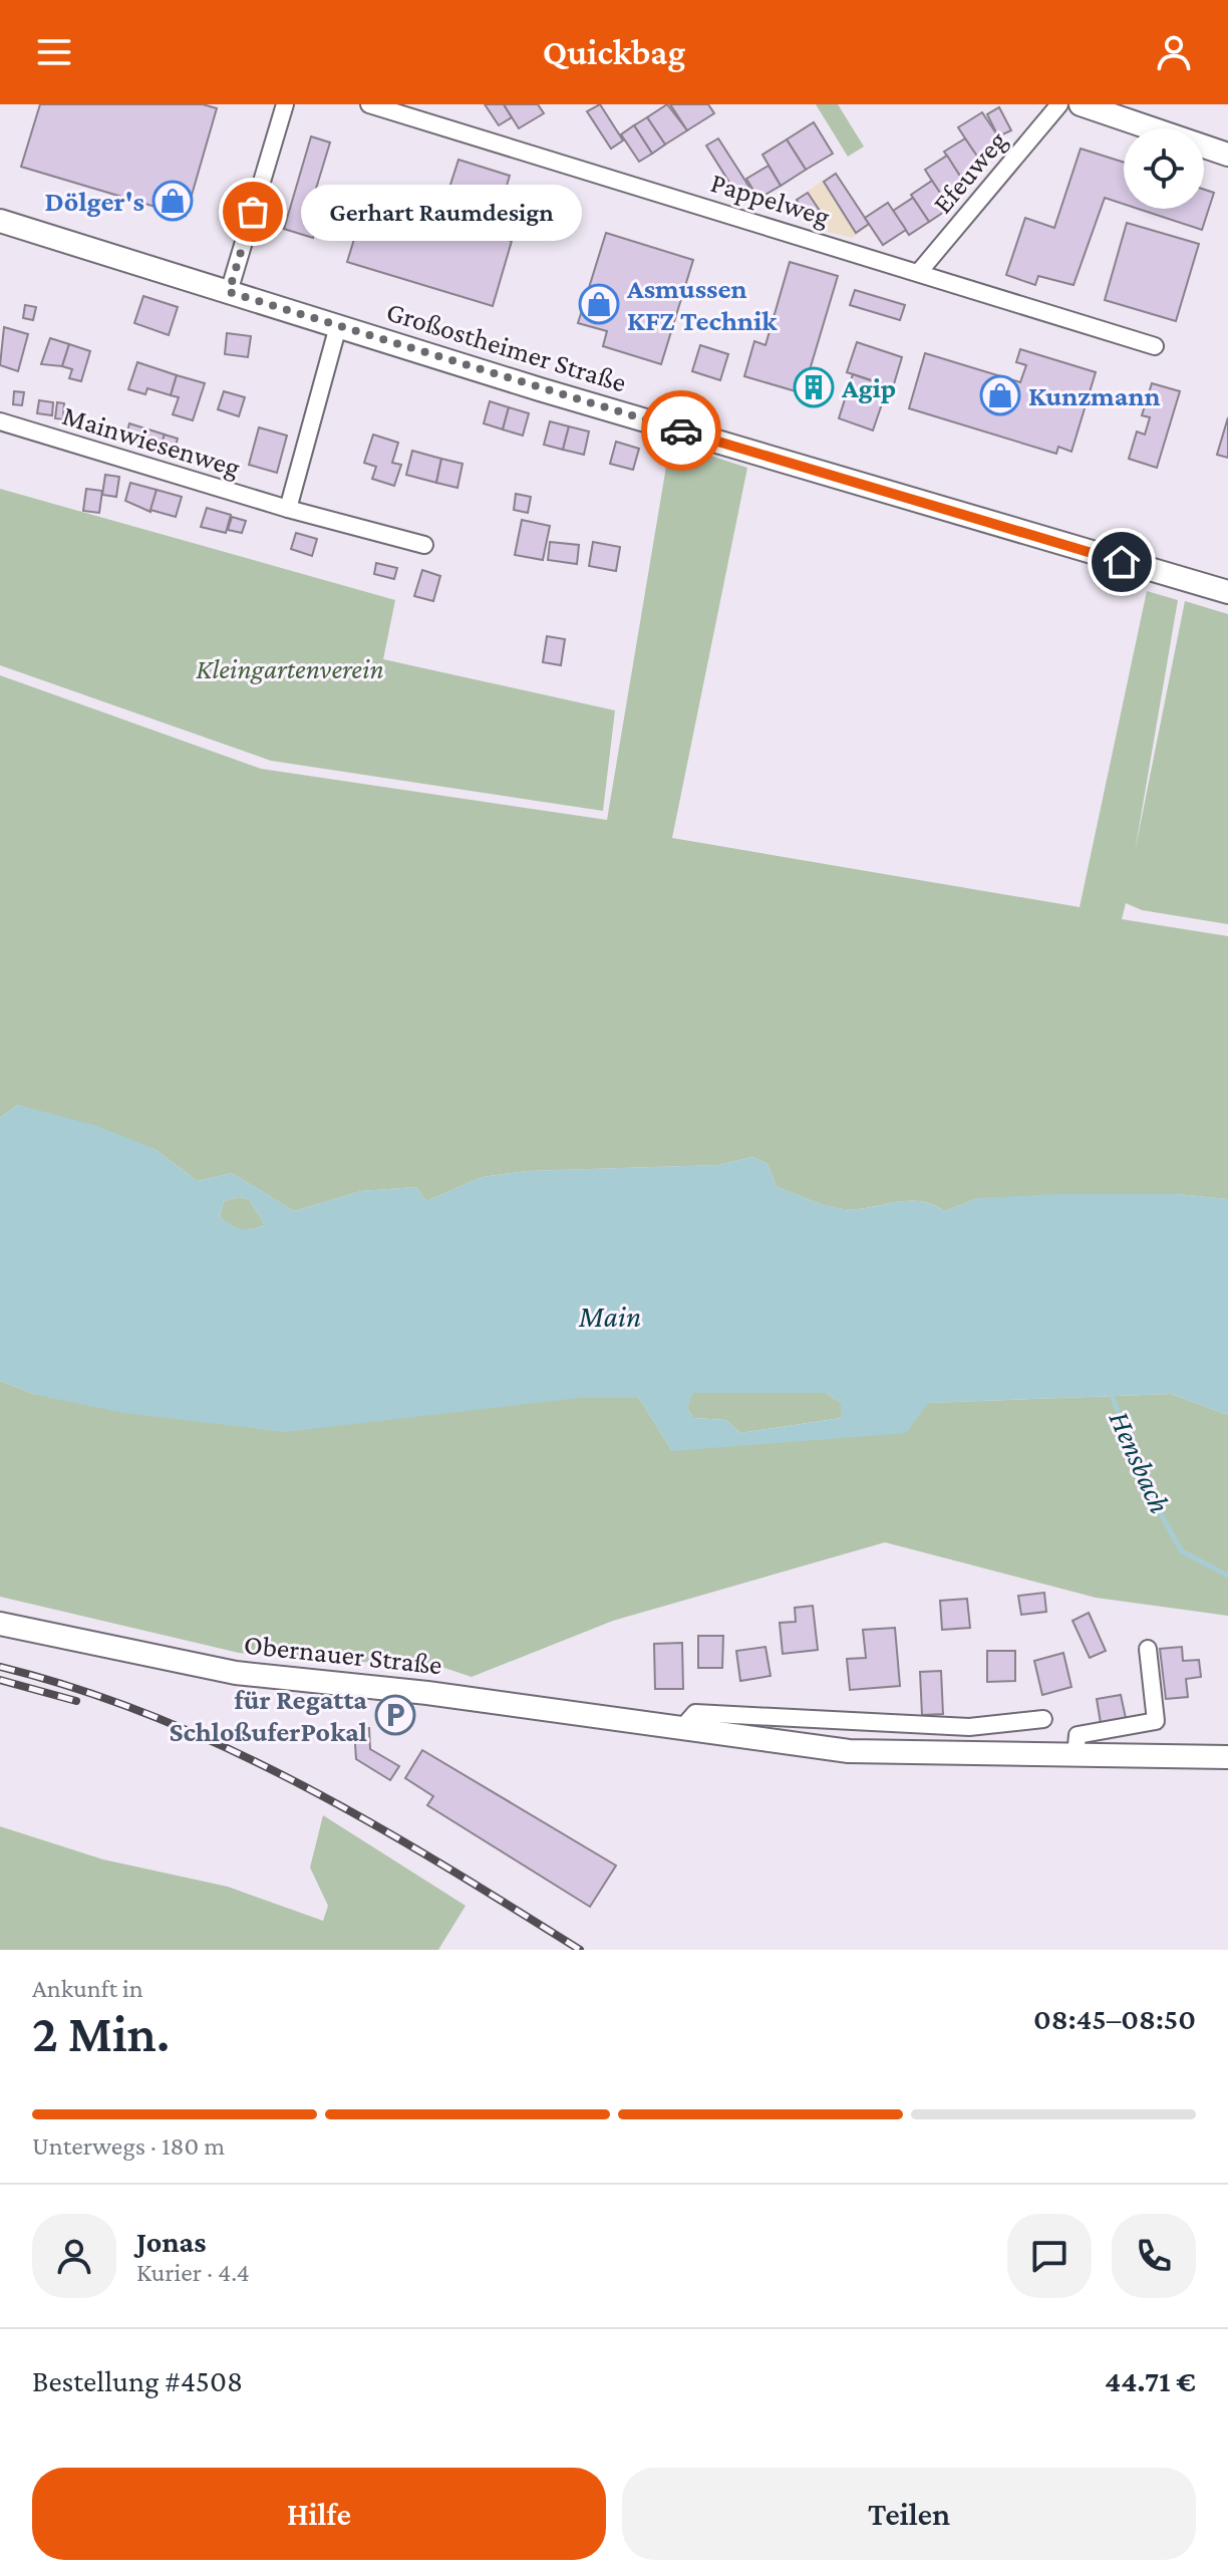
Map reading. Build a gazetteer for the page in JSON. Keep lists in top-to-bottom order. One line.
{"streets":{"main road":["Großostheimer Straße","Obernauer Straße"],"street":["Efeuweg","Pappelweg","Mainwiesenweg"]},"crossings":[["Efeuweg","Pappelweg"]],"water":["Main","Hensbach"],"parks":["Kleingartenverein"],"places":{"shop":["Dölger's","Asmussen KFZ Technik","Kunzmann"],"other":["Gerhart Raumdesign"],"building":["Agip"],"parking":["für Regatta SchloßuferPokal"]},"page":{"header":"Quickbag","bubble":"Gerhart Raumdesign","heading":["2 Min.","Ankunft in","08:45–08:50"],"panel":["Jonas","Kurier · 4.4","Bestellung #4508","44.71 €"],"bar":"Unterwegs · 180 m","buttons":["Hilfe","Teilen"]}}
